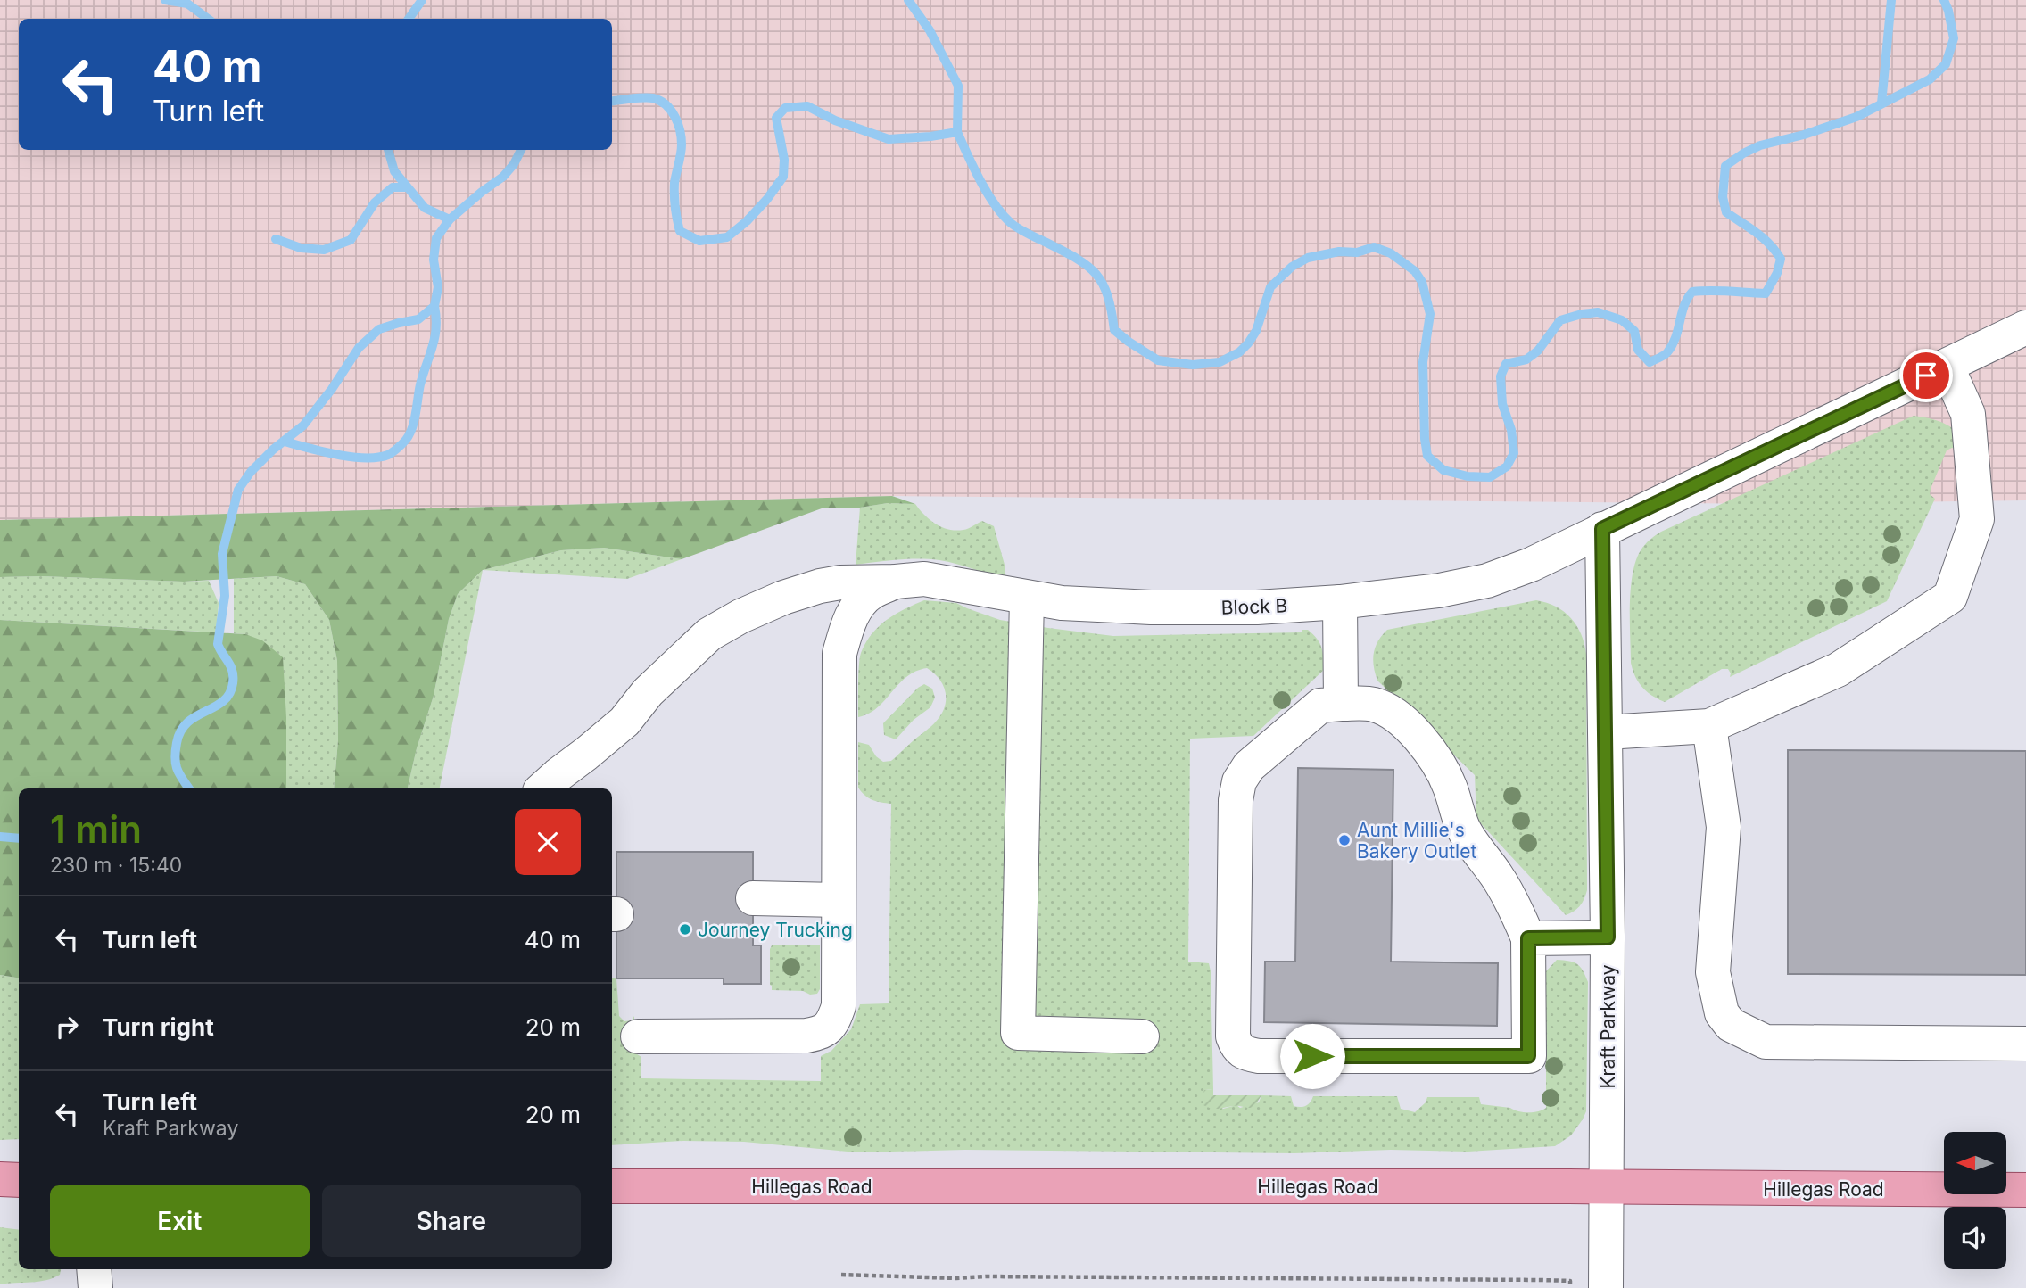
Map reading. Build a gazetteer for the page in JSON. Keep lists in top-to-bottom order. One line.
{"streets":{"main road":["Hillegas Road"],"street":["Block B","Kraft Parkway"]},"crossings":[["Block B","Kraft Parkway"],["Kraft Parkway","Hillegas Road"]],"places":["Aunt Millie's Bakery Outlet","Journey Trucking"],"north":"left","page":{"turn":["40 m","Turn left"],"heading":["1 min","230 m · 15:40"],"list":[{"name":"Turn left","value":"40 m"},{"name":"Turn right","value":"20 m"},{"name":"Turn left","note":"Kraft Parkway","value":"20 m"}],"buttons":["Exit","Share"]}}
